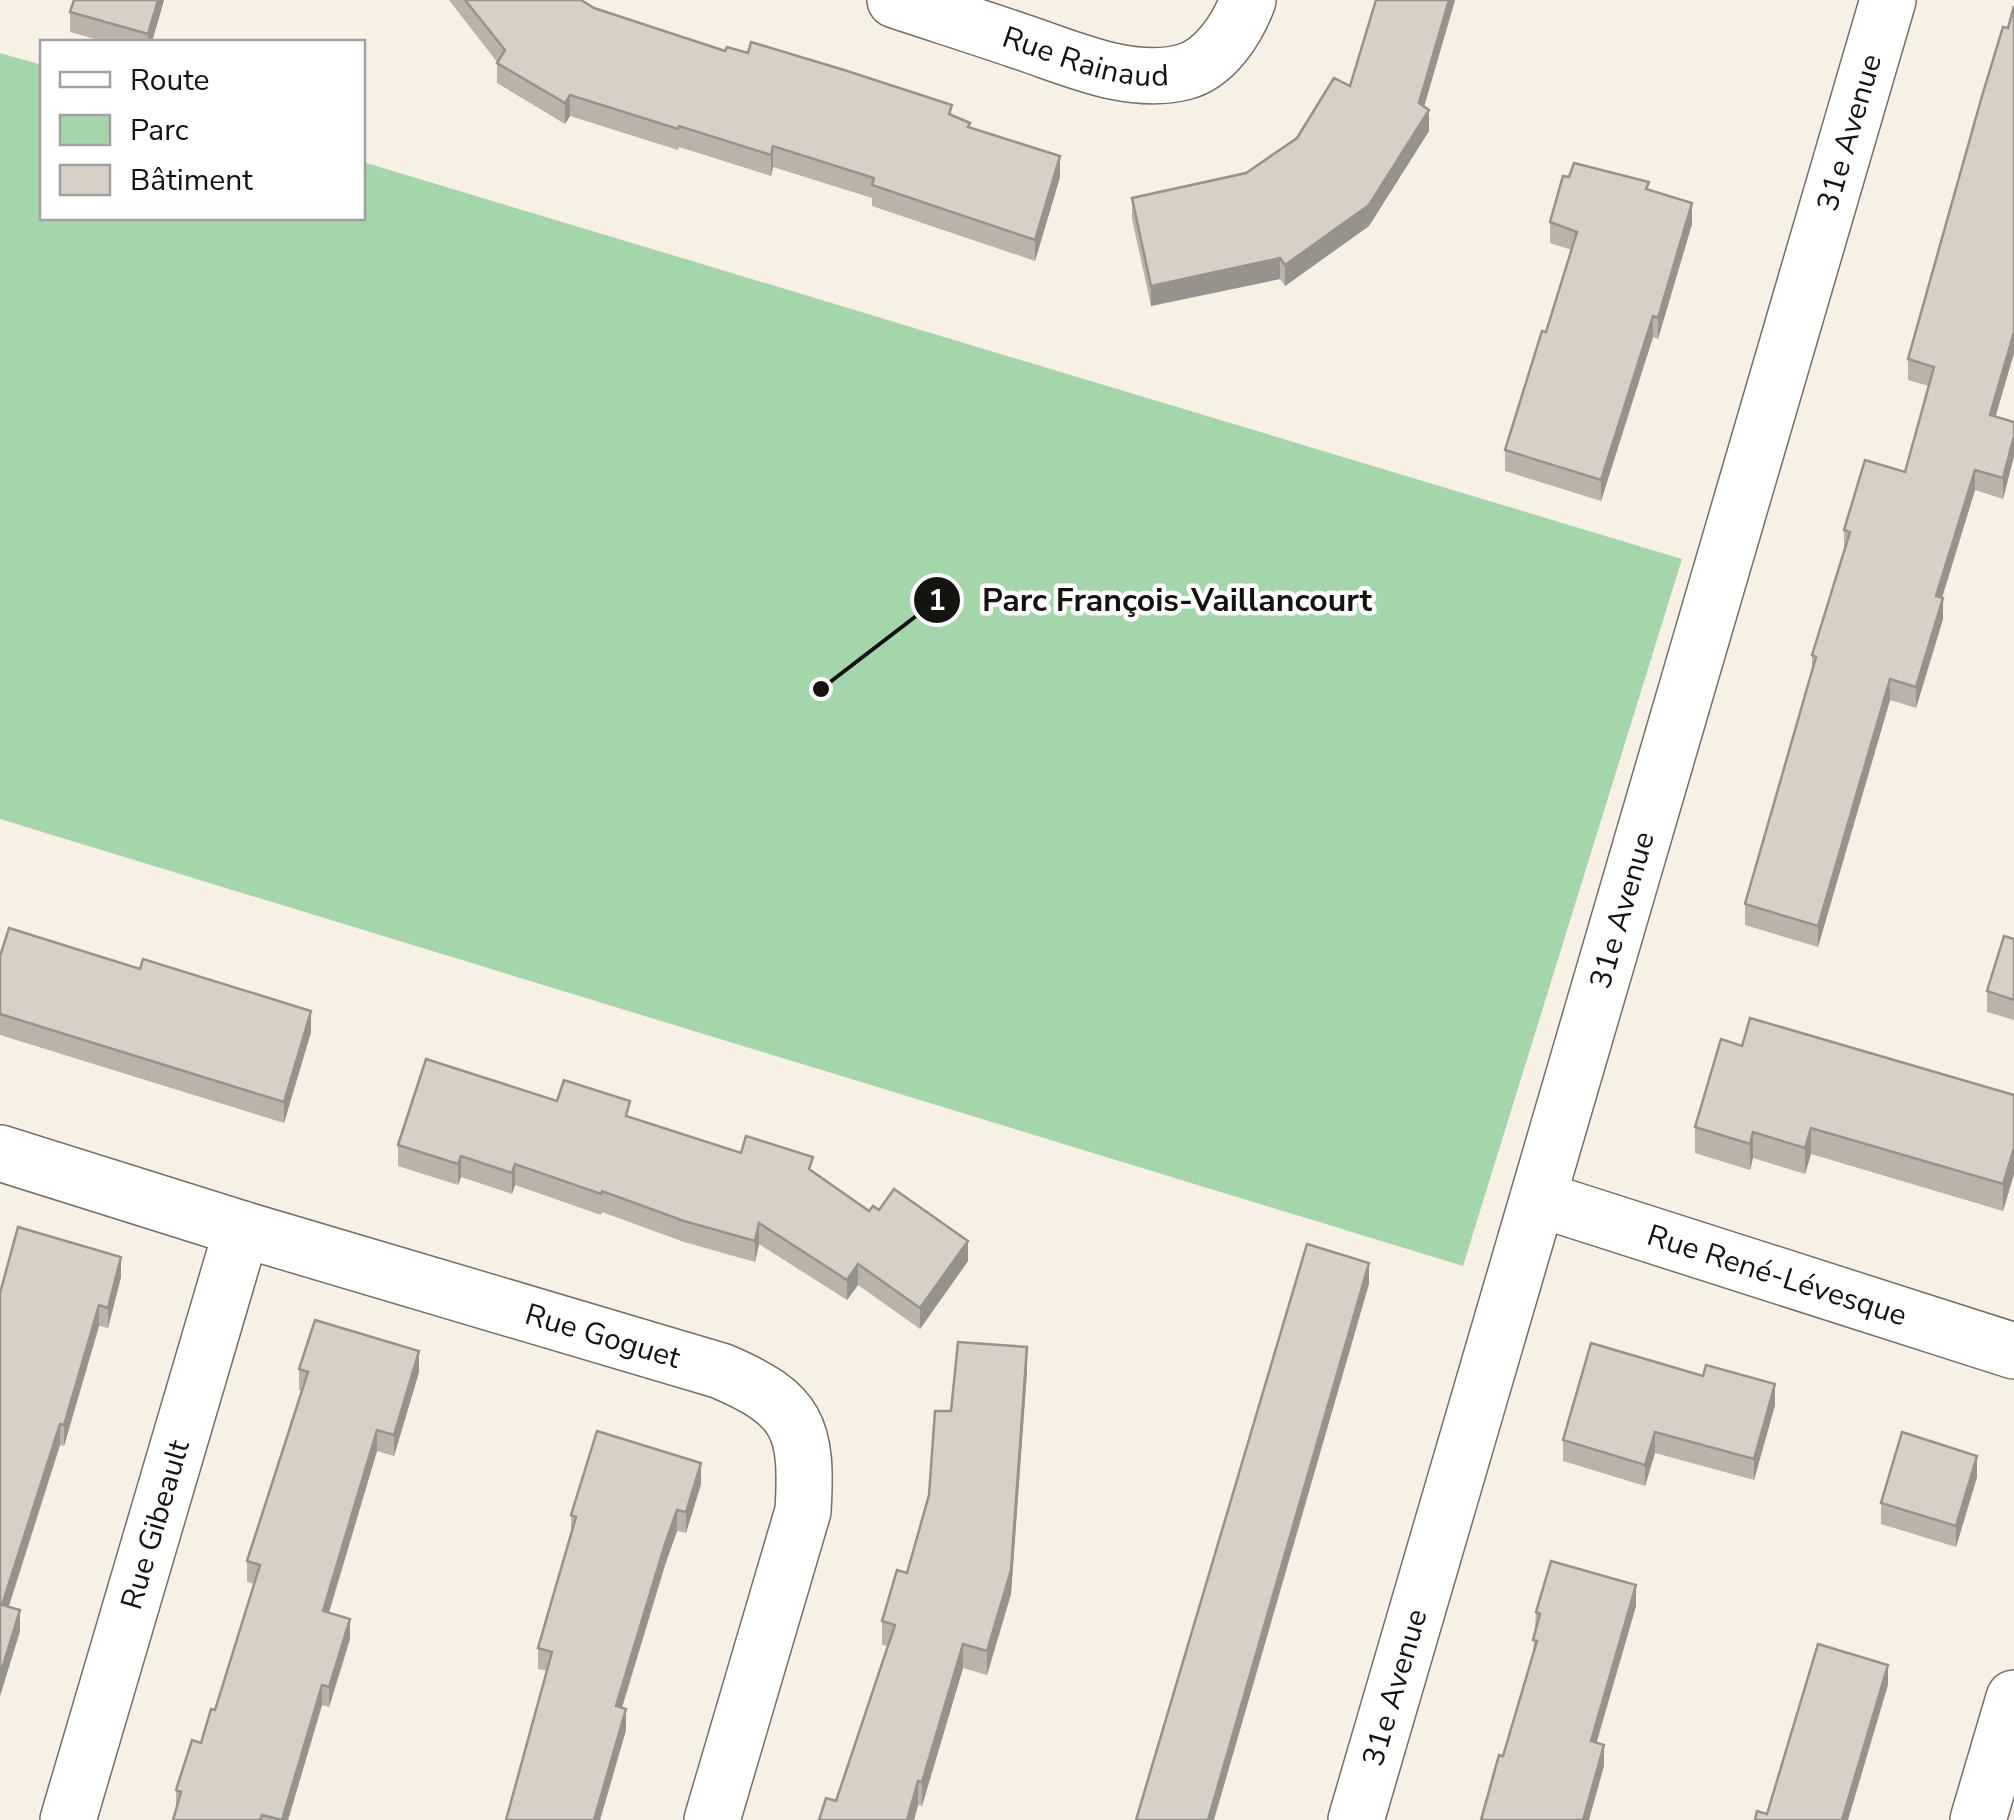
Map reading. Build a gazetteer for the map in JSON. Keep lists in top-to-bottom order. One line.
{"streets":{"street":["Rue Rainaud","31e Avenue","Rue René-Lévesque","Rue Goguet","Rue Gibeault"]},"crossings":[["31e Avenue","Rue René-Lévesque"],["Rue Goguet","Rue Gibeault"]],"places":["Parc François-Vaillancourt"],"legend":["Route","Parc","Bâtiment"]}
